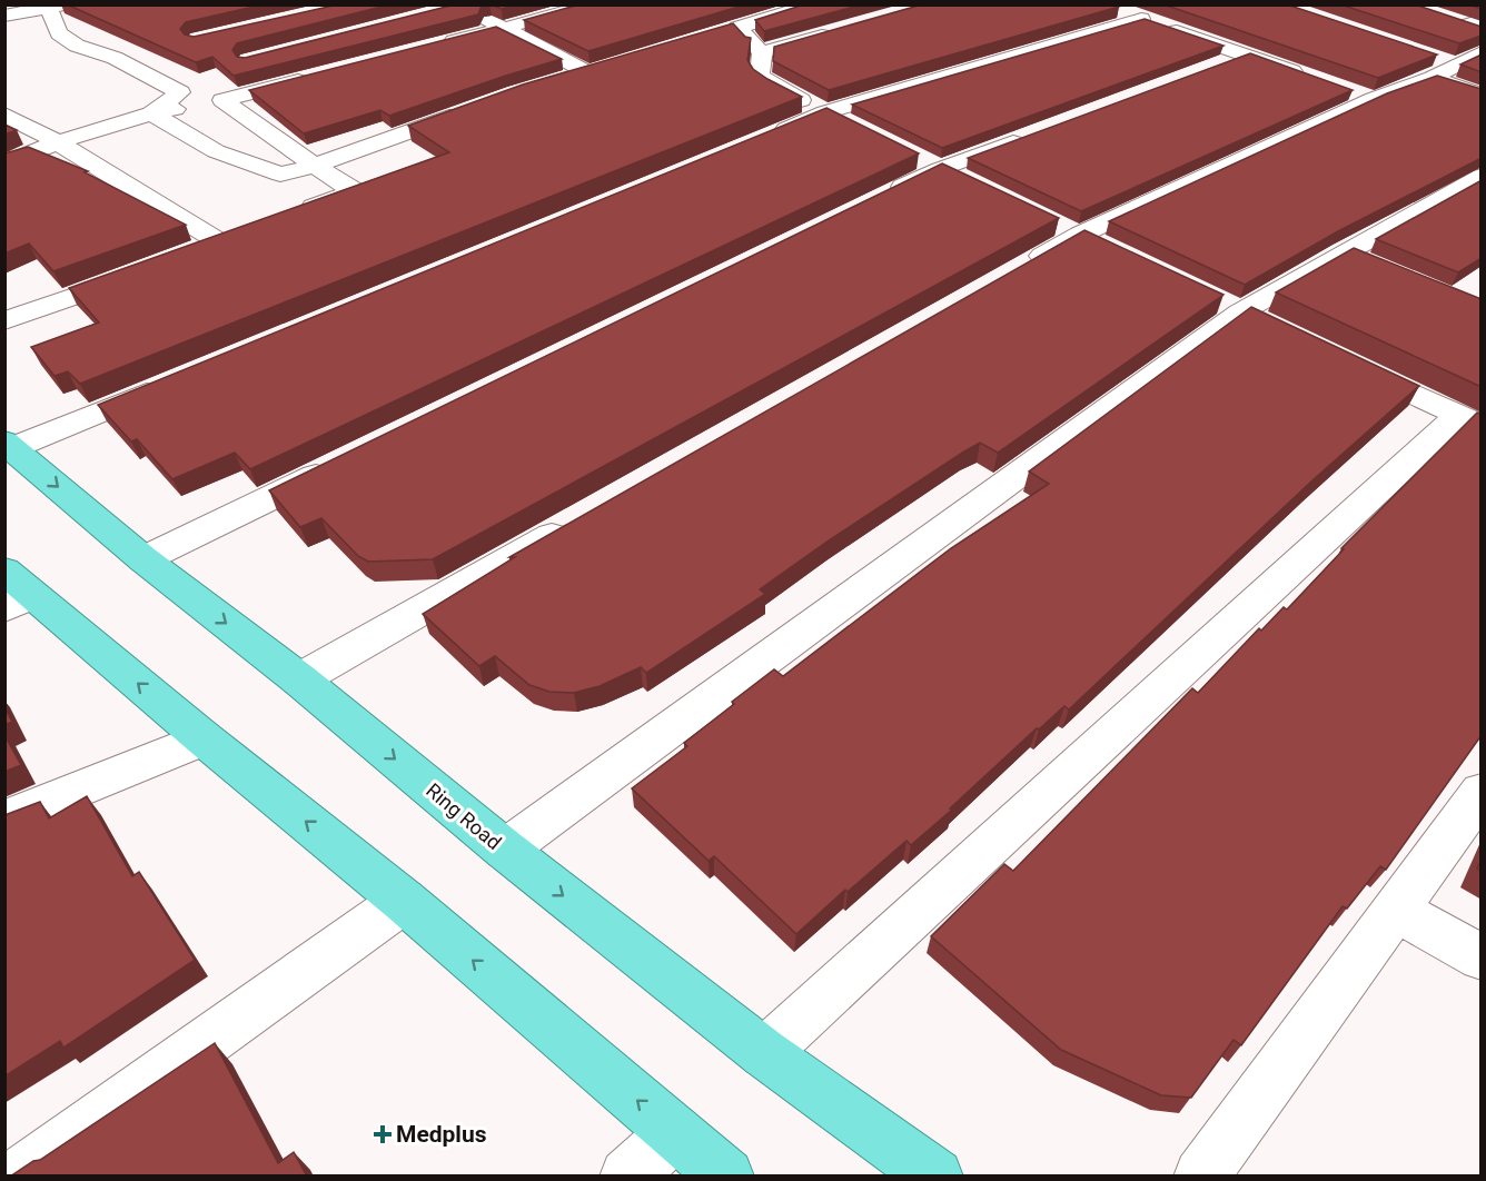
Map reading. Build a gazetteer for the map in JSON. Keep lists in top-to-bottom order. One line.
{"streets":{"highway":["Ring Road"]},"places":{"health":["Medplus"]}}
